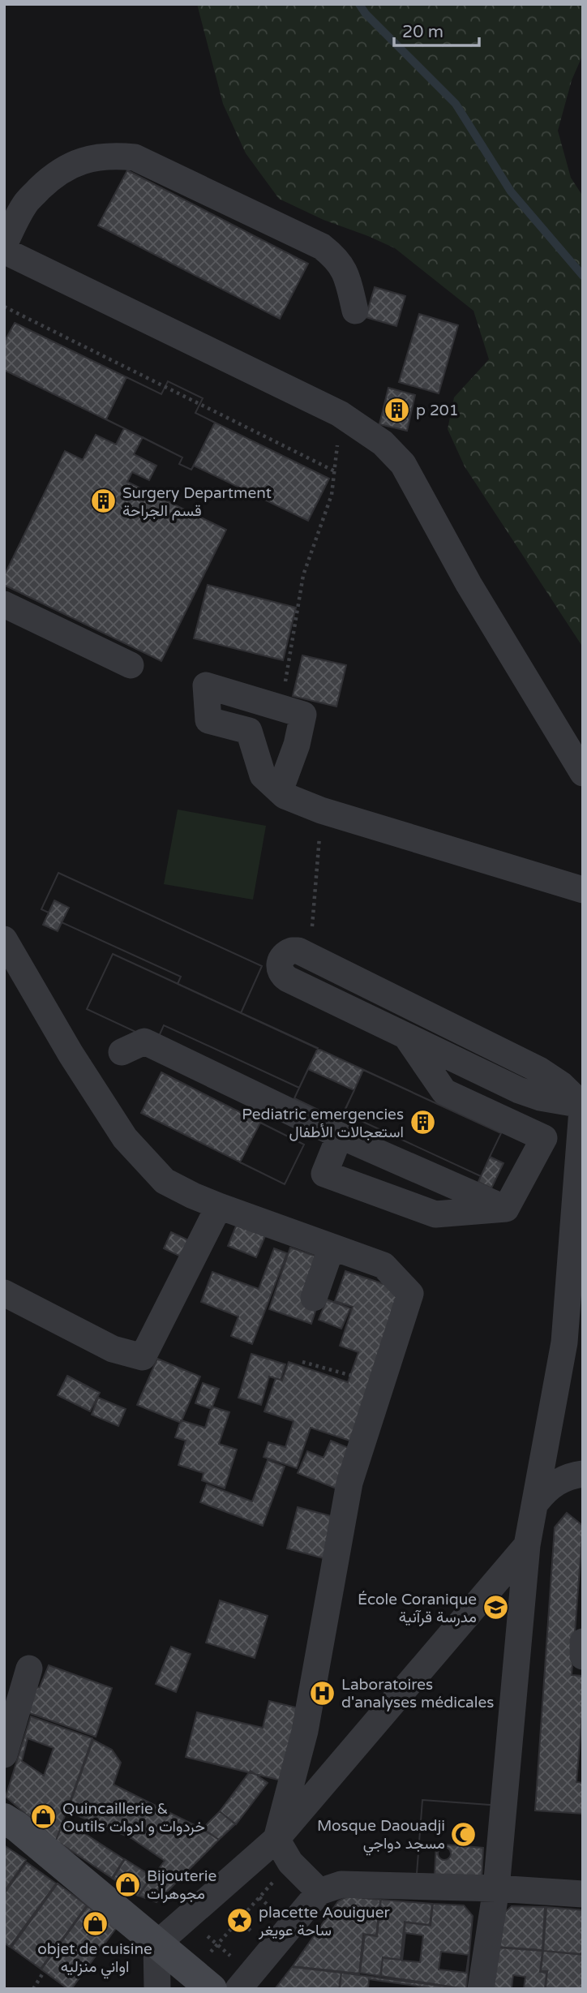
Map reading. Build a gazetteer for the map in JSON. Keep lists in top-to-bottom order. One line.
{"places":{"building":["p 201","Surgery Department قسم الجراحة","Pediatric emergencies استعجالات الأطفال"],"school or university":["École Coranique مدرسة قرآنية"],"hospital":["Laboratoires d'analyses médicales"],"shop":["Quincaillerie & Outils خردوات و ادوات","Bijouterie مجوهرات","objet de cuisine اواني منزليه"],"mosque":["Mosque Daouadji مسجد دواجي"],"place":["placette Aouiguer ساحة عويغر"]},"scale_bar":"20 m"}
